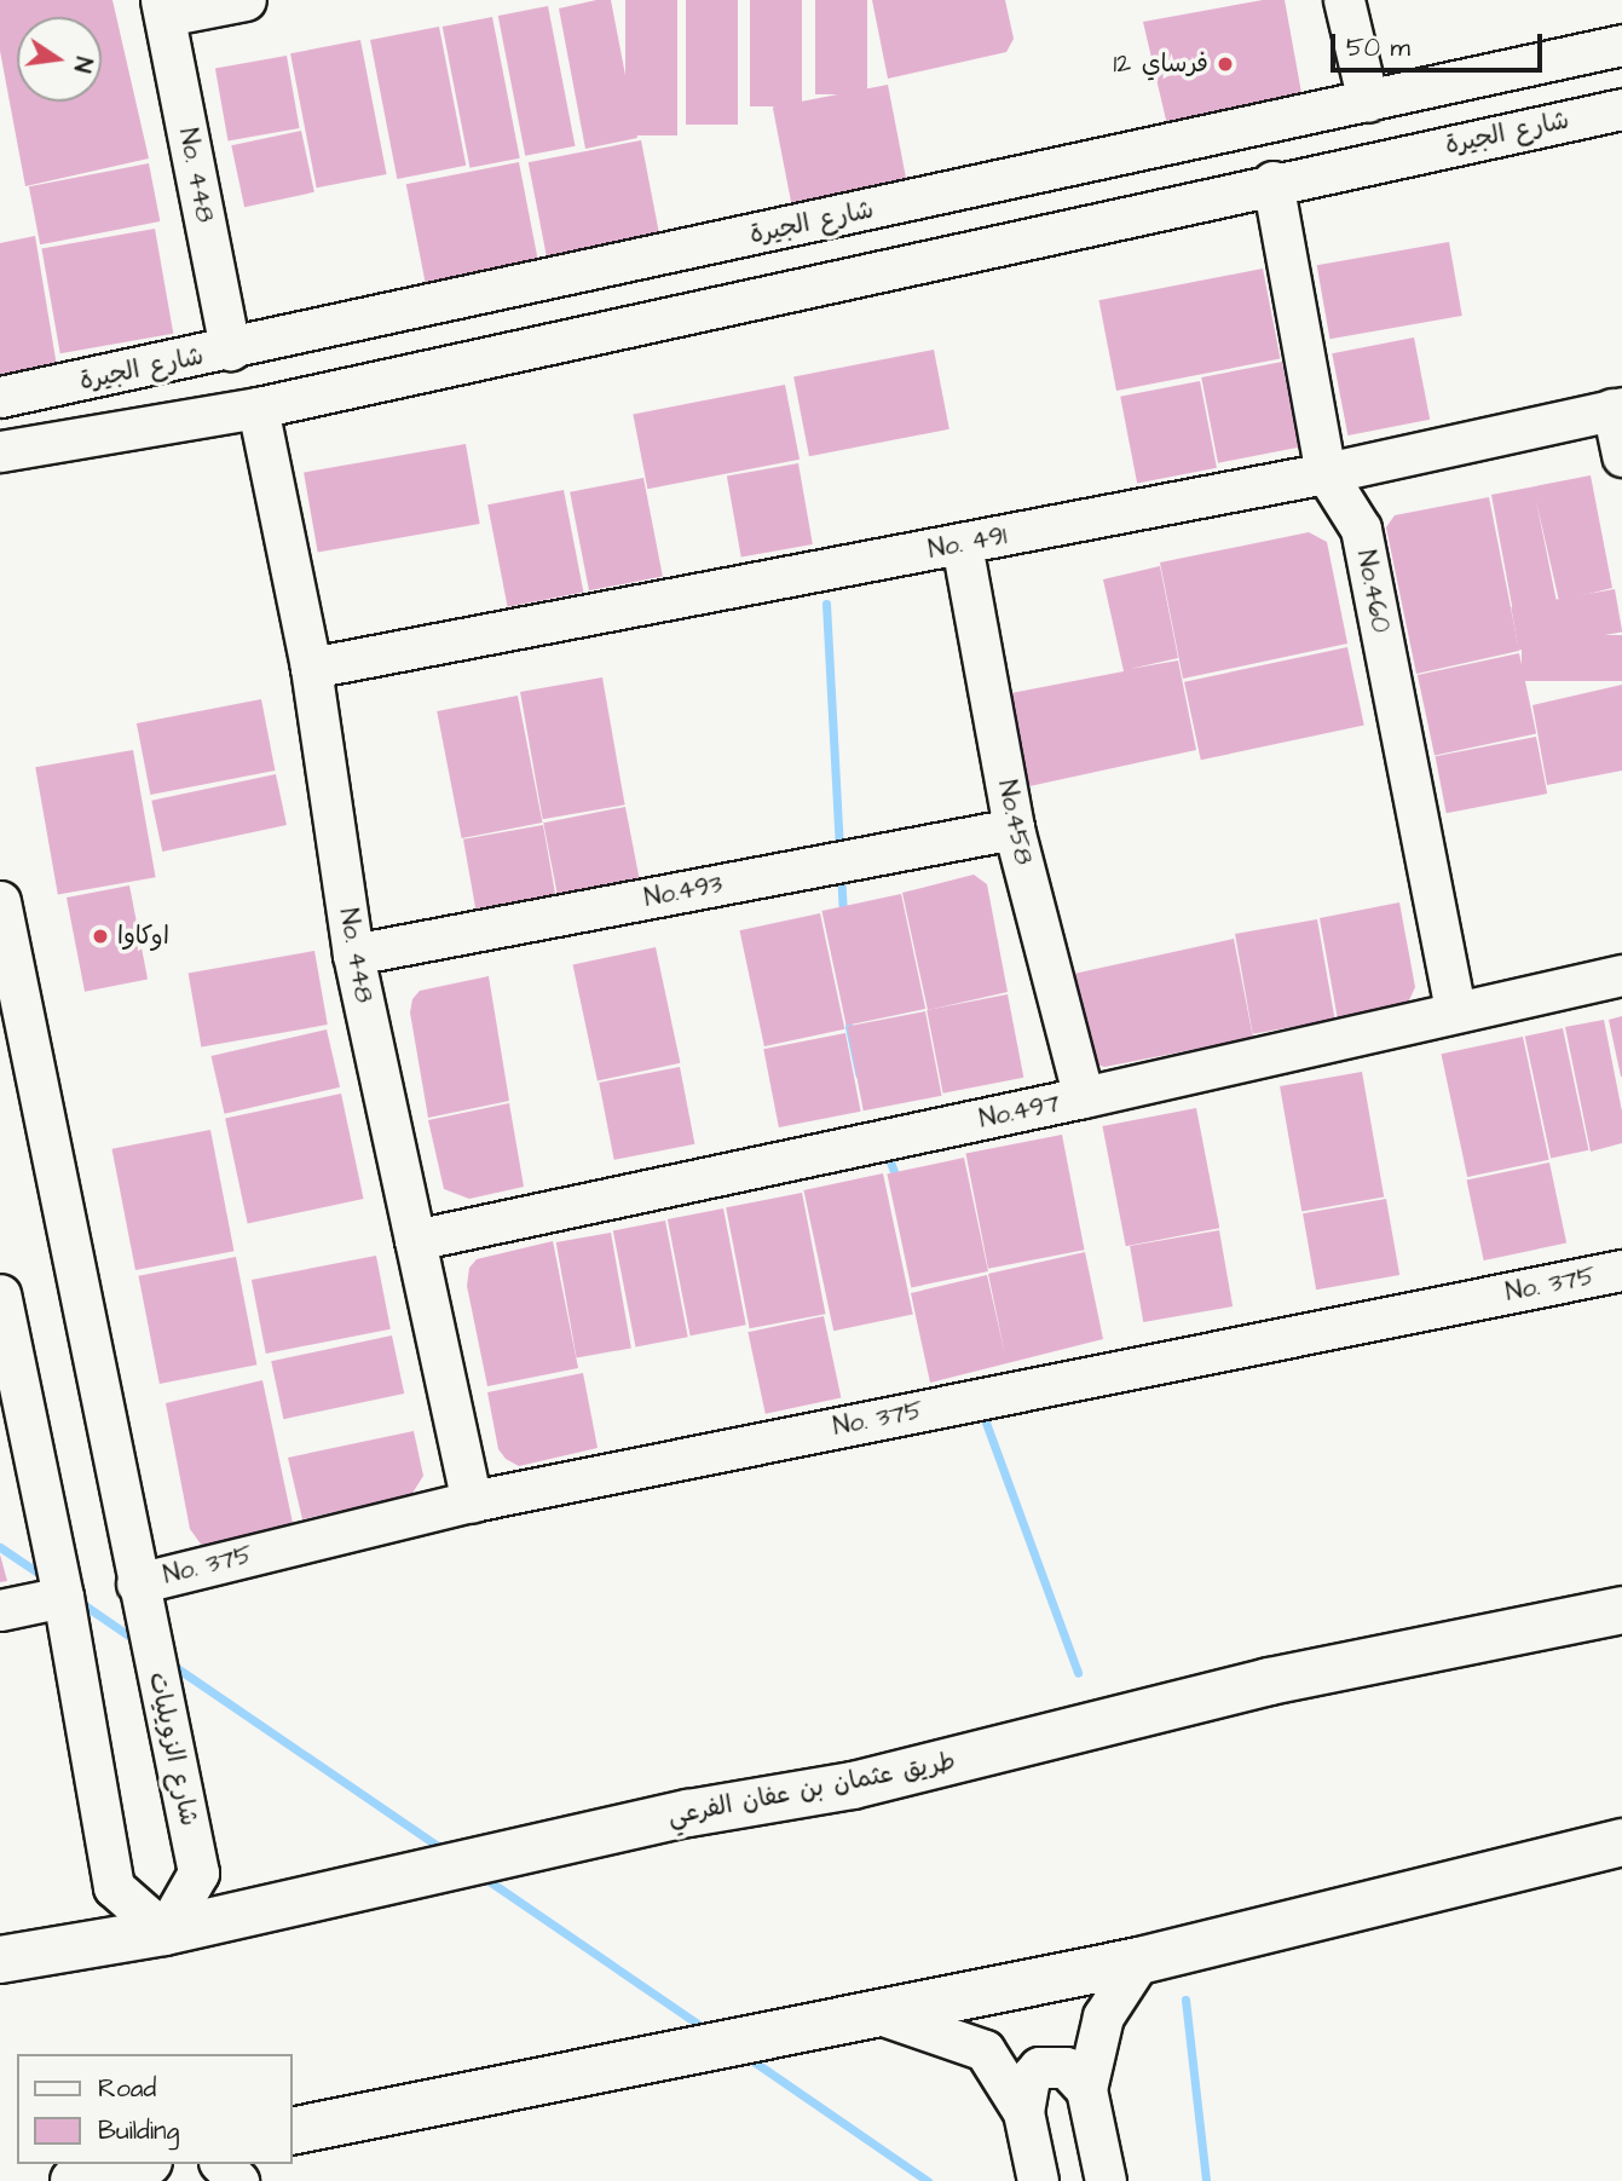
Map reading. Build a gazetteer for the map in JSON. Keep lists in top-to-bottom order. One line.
{"streets":{"main road":["طريق عثمان بن عفان الفرعي"],"street":["شارع الجيرة","No. 448","No. 491","No.460","No.458","No.493","No.497","No. 375","شارع الزويليات"]},"crossings":[["شارع الجيرة","No. 448"],["شارع الجيرة","No.460"],["No. 448","No. 491"],["No. 448","No.493"],["No. 448","No.497"],["No. 448","No. 375"],["No. 491","No.460"],["No. 491","No.458"],["No.460","No.497"],["No.458","No.493"],["No.458","No.497"],["No. 375","شارع الزويليات"],["شارع الزويليات","طريق عثمان بن عفان الفرعي"]],"places":["فرساي 12","اوكاوا"],"legend":["Road","Building"],"scale_bar":"50 m","north":"right"}
